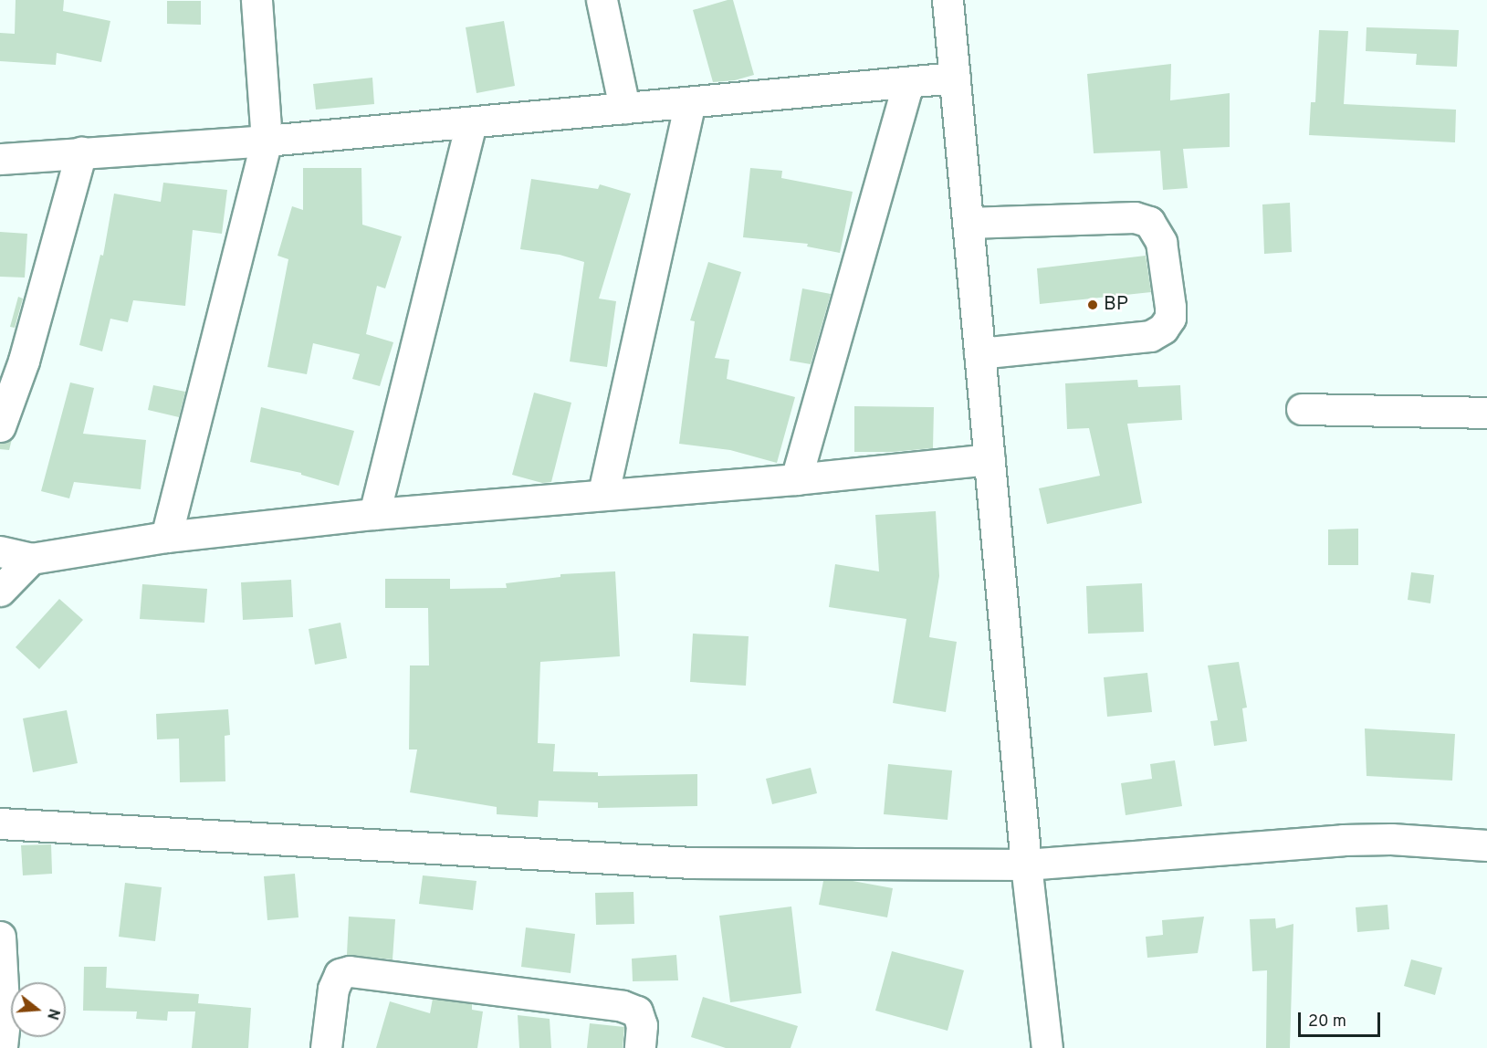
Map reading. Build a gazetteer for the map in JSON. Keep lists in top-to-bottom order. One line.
{"places":["BP"],"scale_bar":"20 m","north":"right"}
